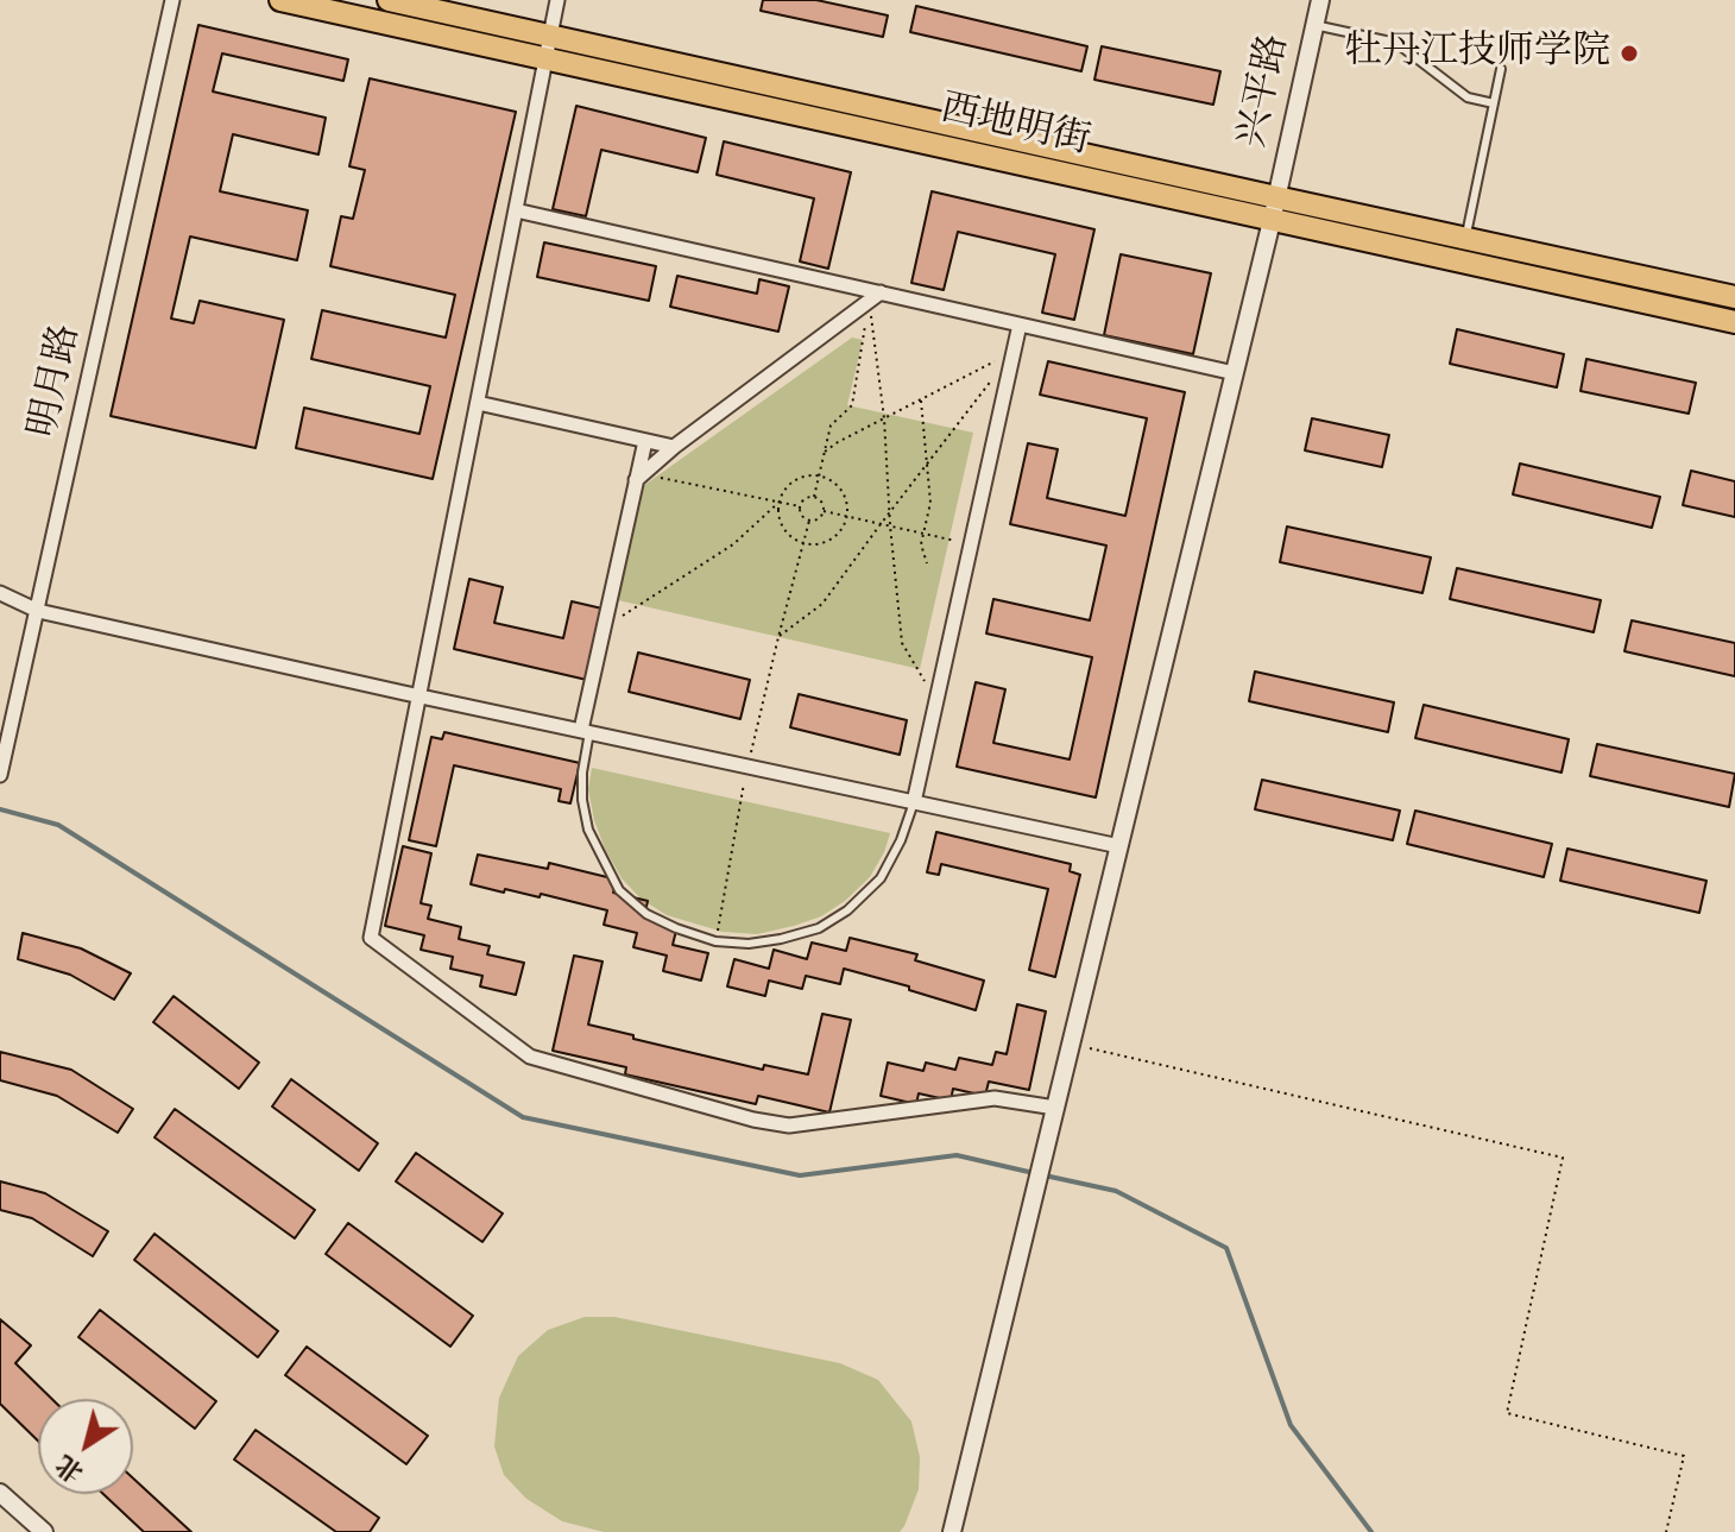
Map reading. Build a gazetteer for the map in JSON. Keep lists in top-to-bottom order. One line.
{"streets":{"main road":["西地明街"],"street":["兴平路","明月路"]},"crossings":[["兴平路","西地明街"]],"places":["牡丹江技师学院"],"north":"bottom left"}
